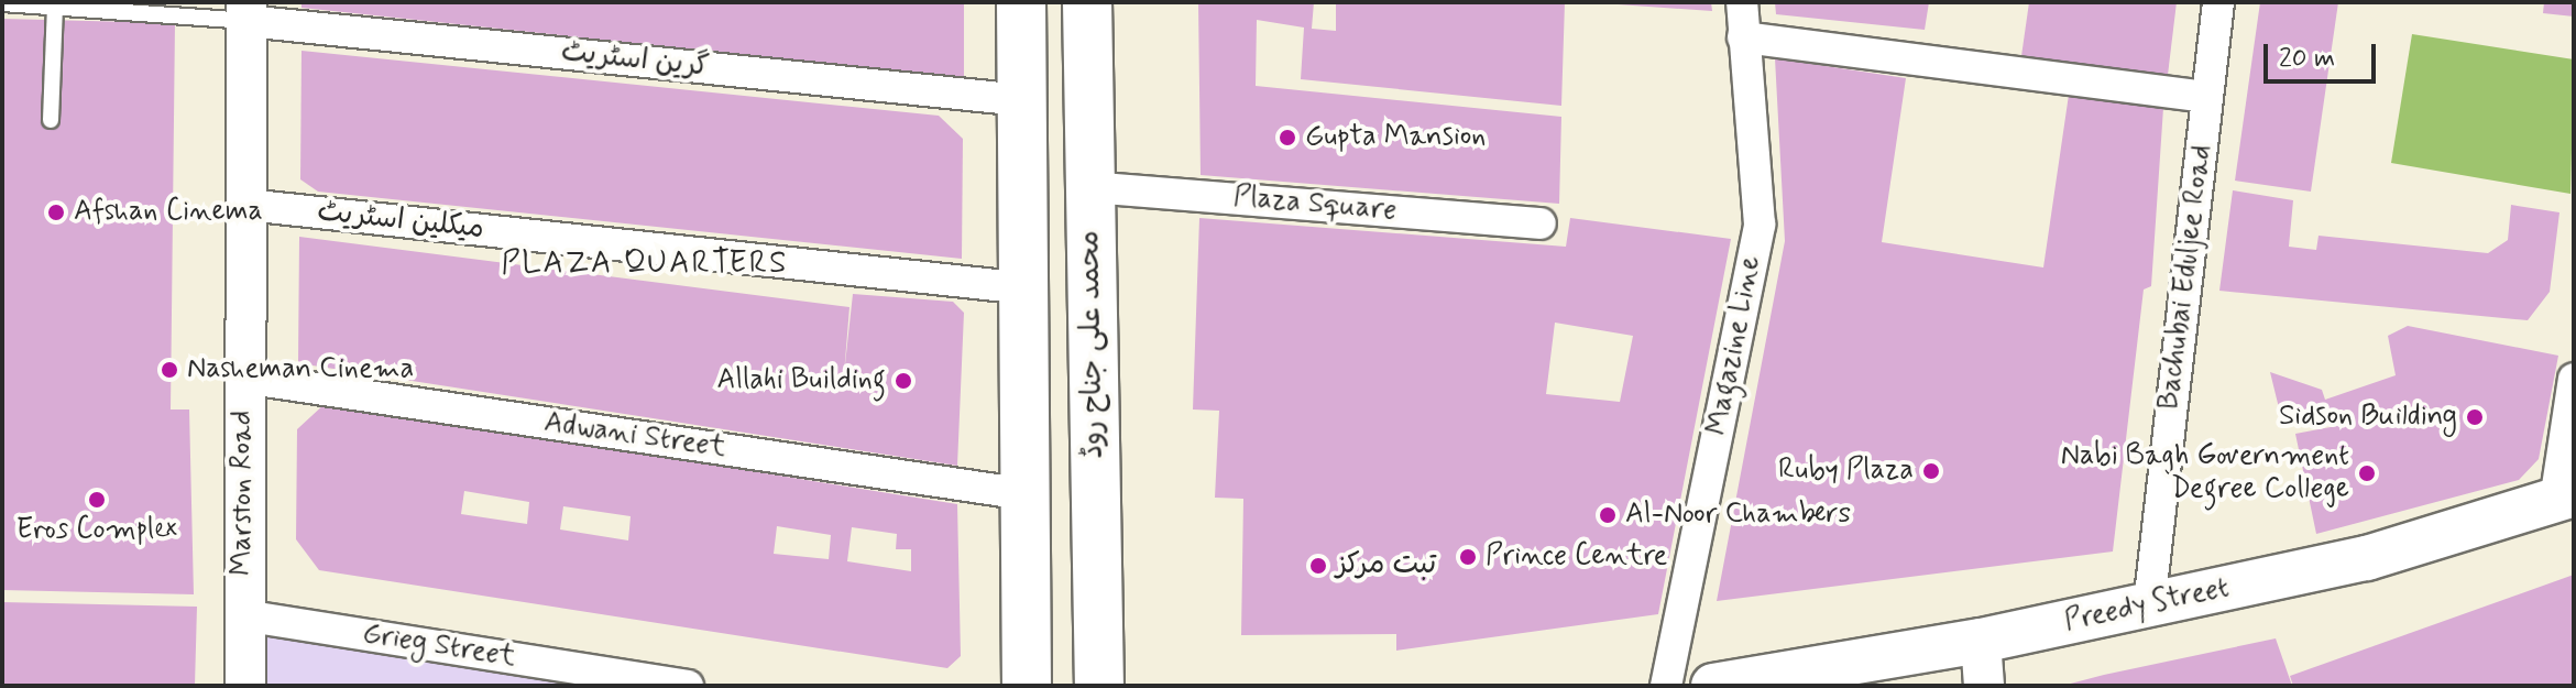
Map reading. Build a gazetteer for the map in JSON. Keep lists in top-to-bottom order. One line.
{"streets":{"highway":["محمد علی جناح روڈ"],"main road":["Preedy Street"],"street":["گرین اسٹریٹ","Plaza Square","میکلین اسٹریٹ","Bachubai Eduljee Road","Magazine Line","Adwani Street","Marston Road","Grieg Street"]},"crossings":[["گرین اسٹریٹ","Marston Road"],["Plaza Square","محمد علی جناح روڈ"],["میکلین اسٹریٹ","Marston Road"],["Bachubai Eduljee Road","Preedy Street"],["Adwani Street","Marston Road"],["Marston Road","Grieg Street"]],"districts":["PLAZA QUARTERS"],"places":["Gupta Mansion","Afshan Cinema","Nasheman Cinema","Allahi Building","Sidson Building","Ruby Plaza","Nabi Bagh Government Degree College","Eros Complex","Al-Noor Chambers","Prince Centre","تبت مرکز"],"scale_bar":"20 m"}
